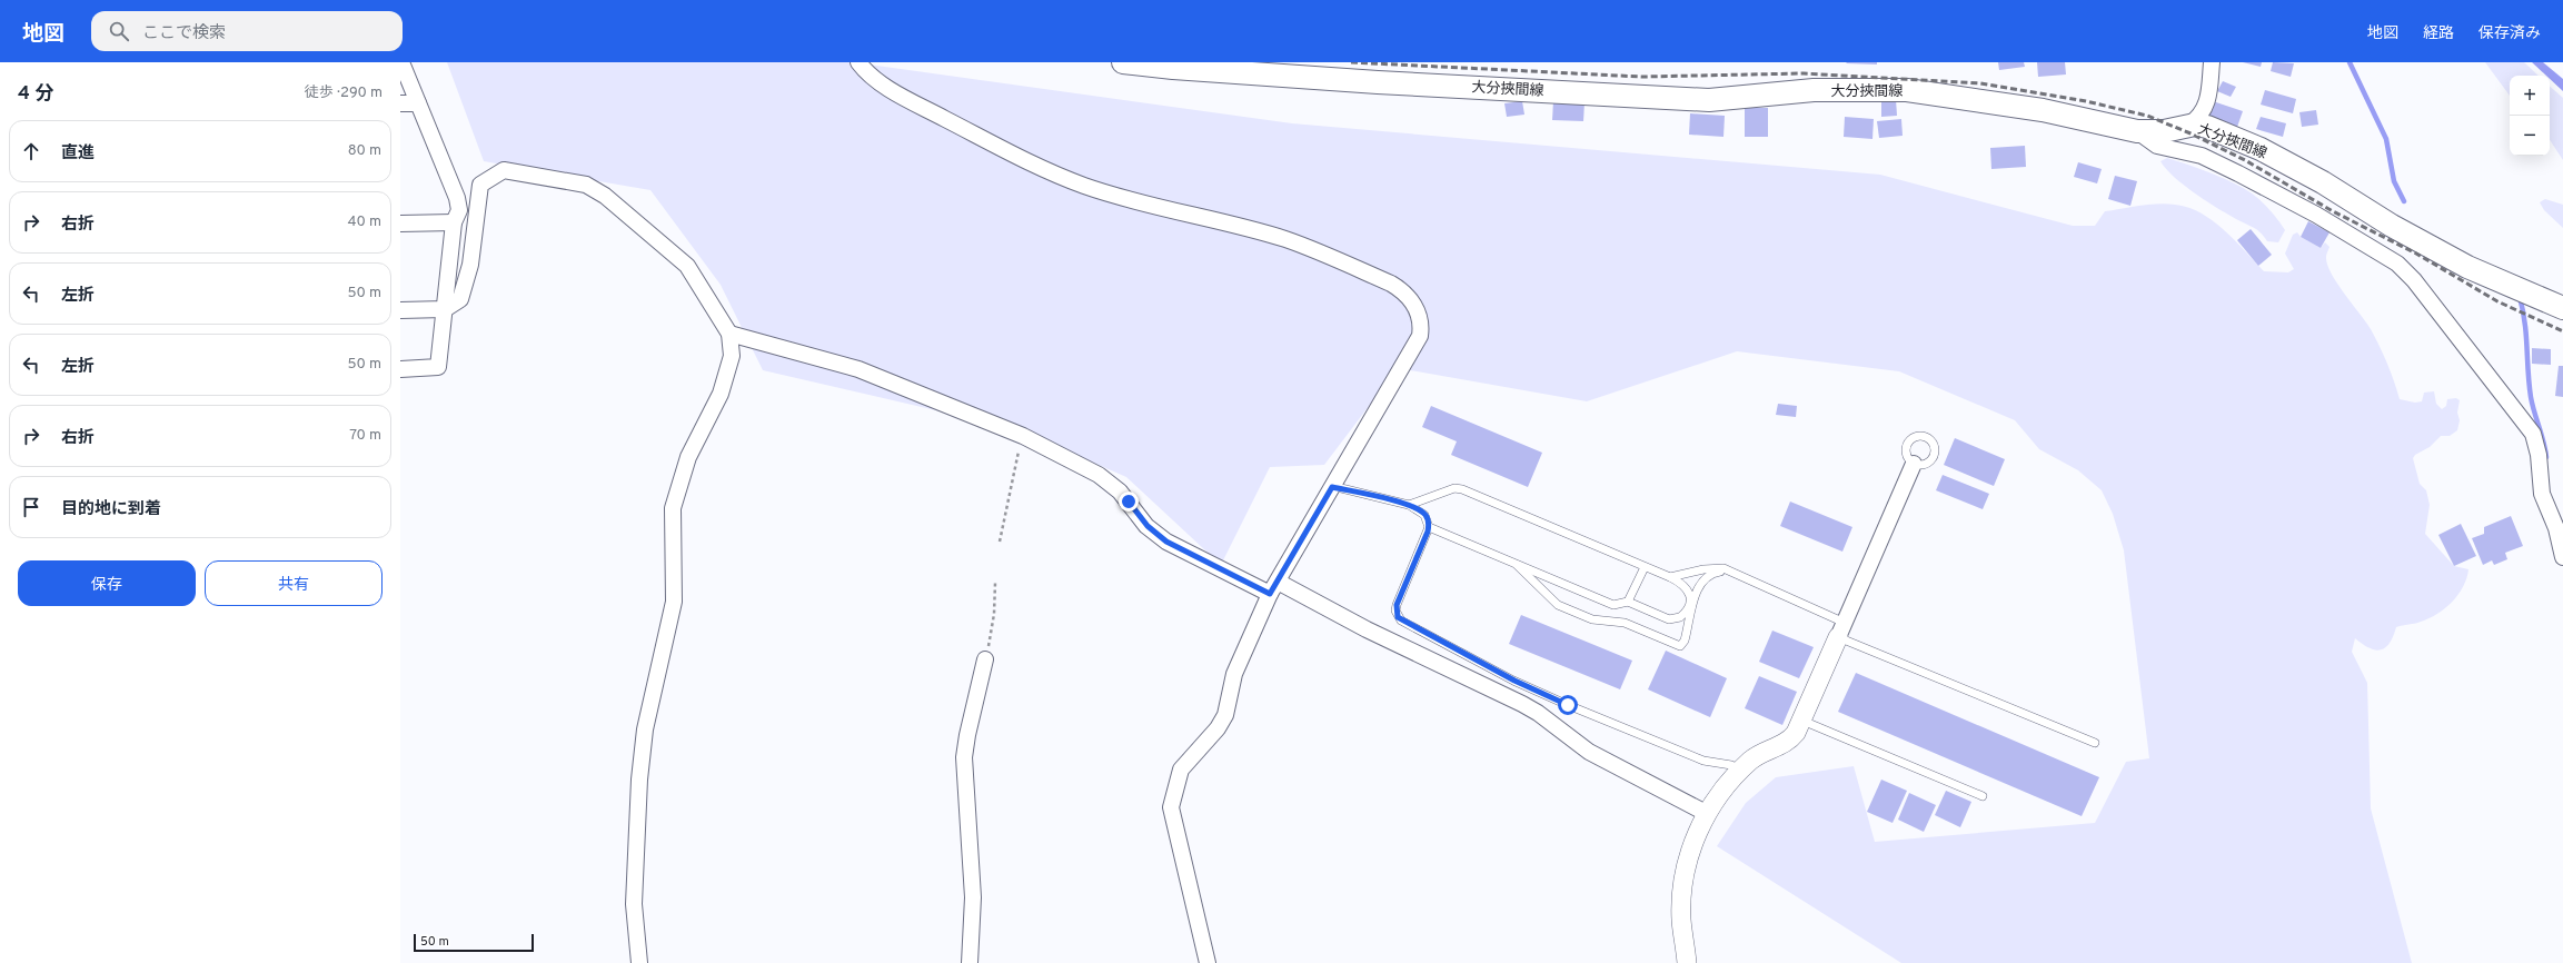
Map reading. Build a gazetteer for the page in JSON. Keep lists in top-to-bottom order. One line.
{"streets":{"main road":["大分挾間線"]},"scale_bar":"50 m","page":{"header":"地図","search":"ここで検索","nav":["地図","経路","保存済み"],"heading":["4 分","徒歩 · 290 m"],"map_buttons":["+","−"],"list":[["直進","80 m"],["右折","40 m"],["左折","50 m"],["左折","50 m"],["右折","70 m"],"目的地に到着"],"buttons":["保存","共有"],"scale":"50 m"}}
